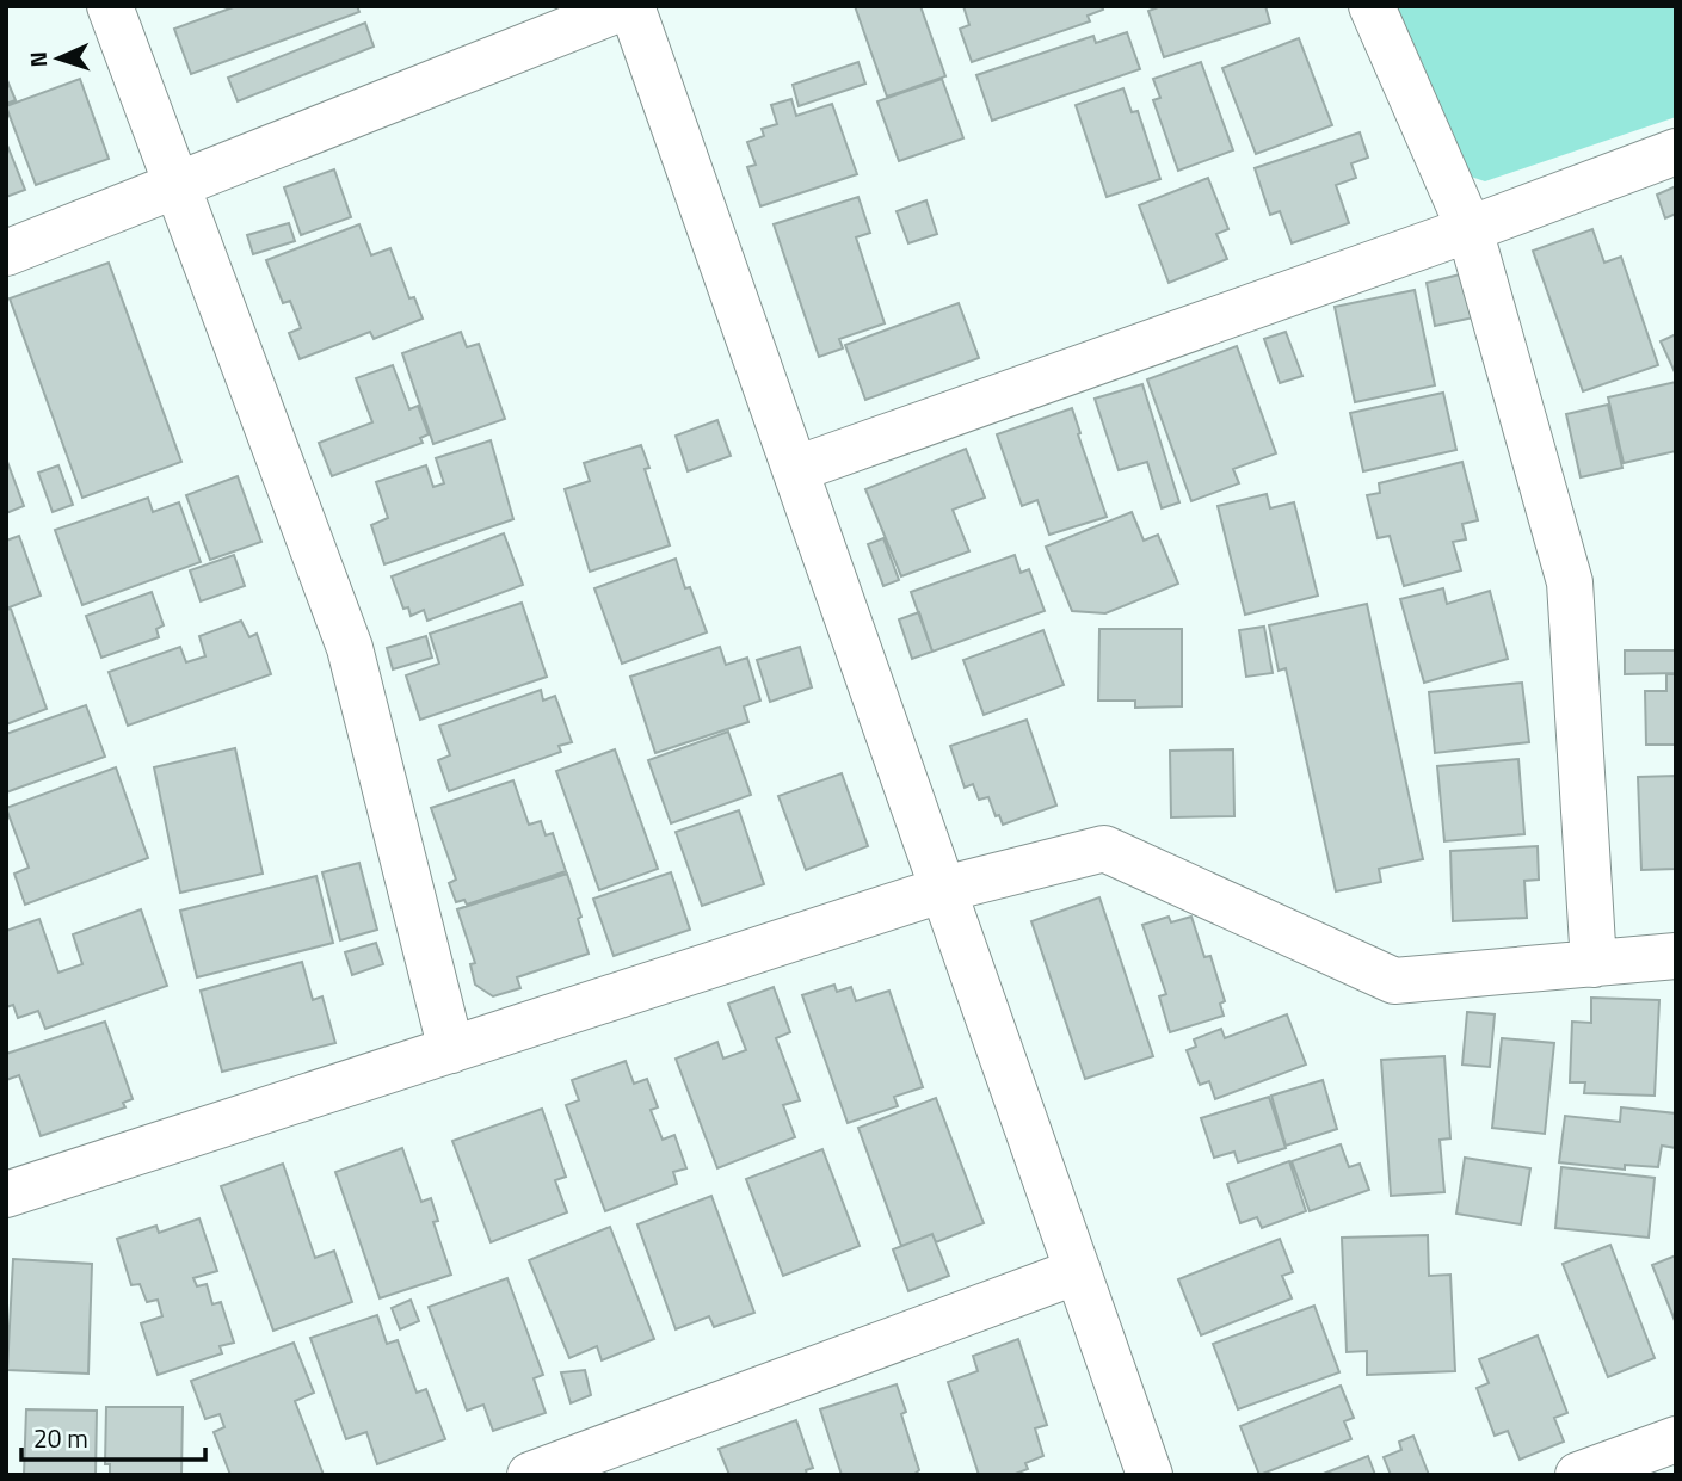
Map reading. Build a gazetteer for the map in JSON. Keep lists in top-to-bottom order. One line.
{"scale_bar":"20 m","north":"left"}
